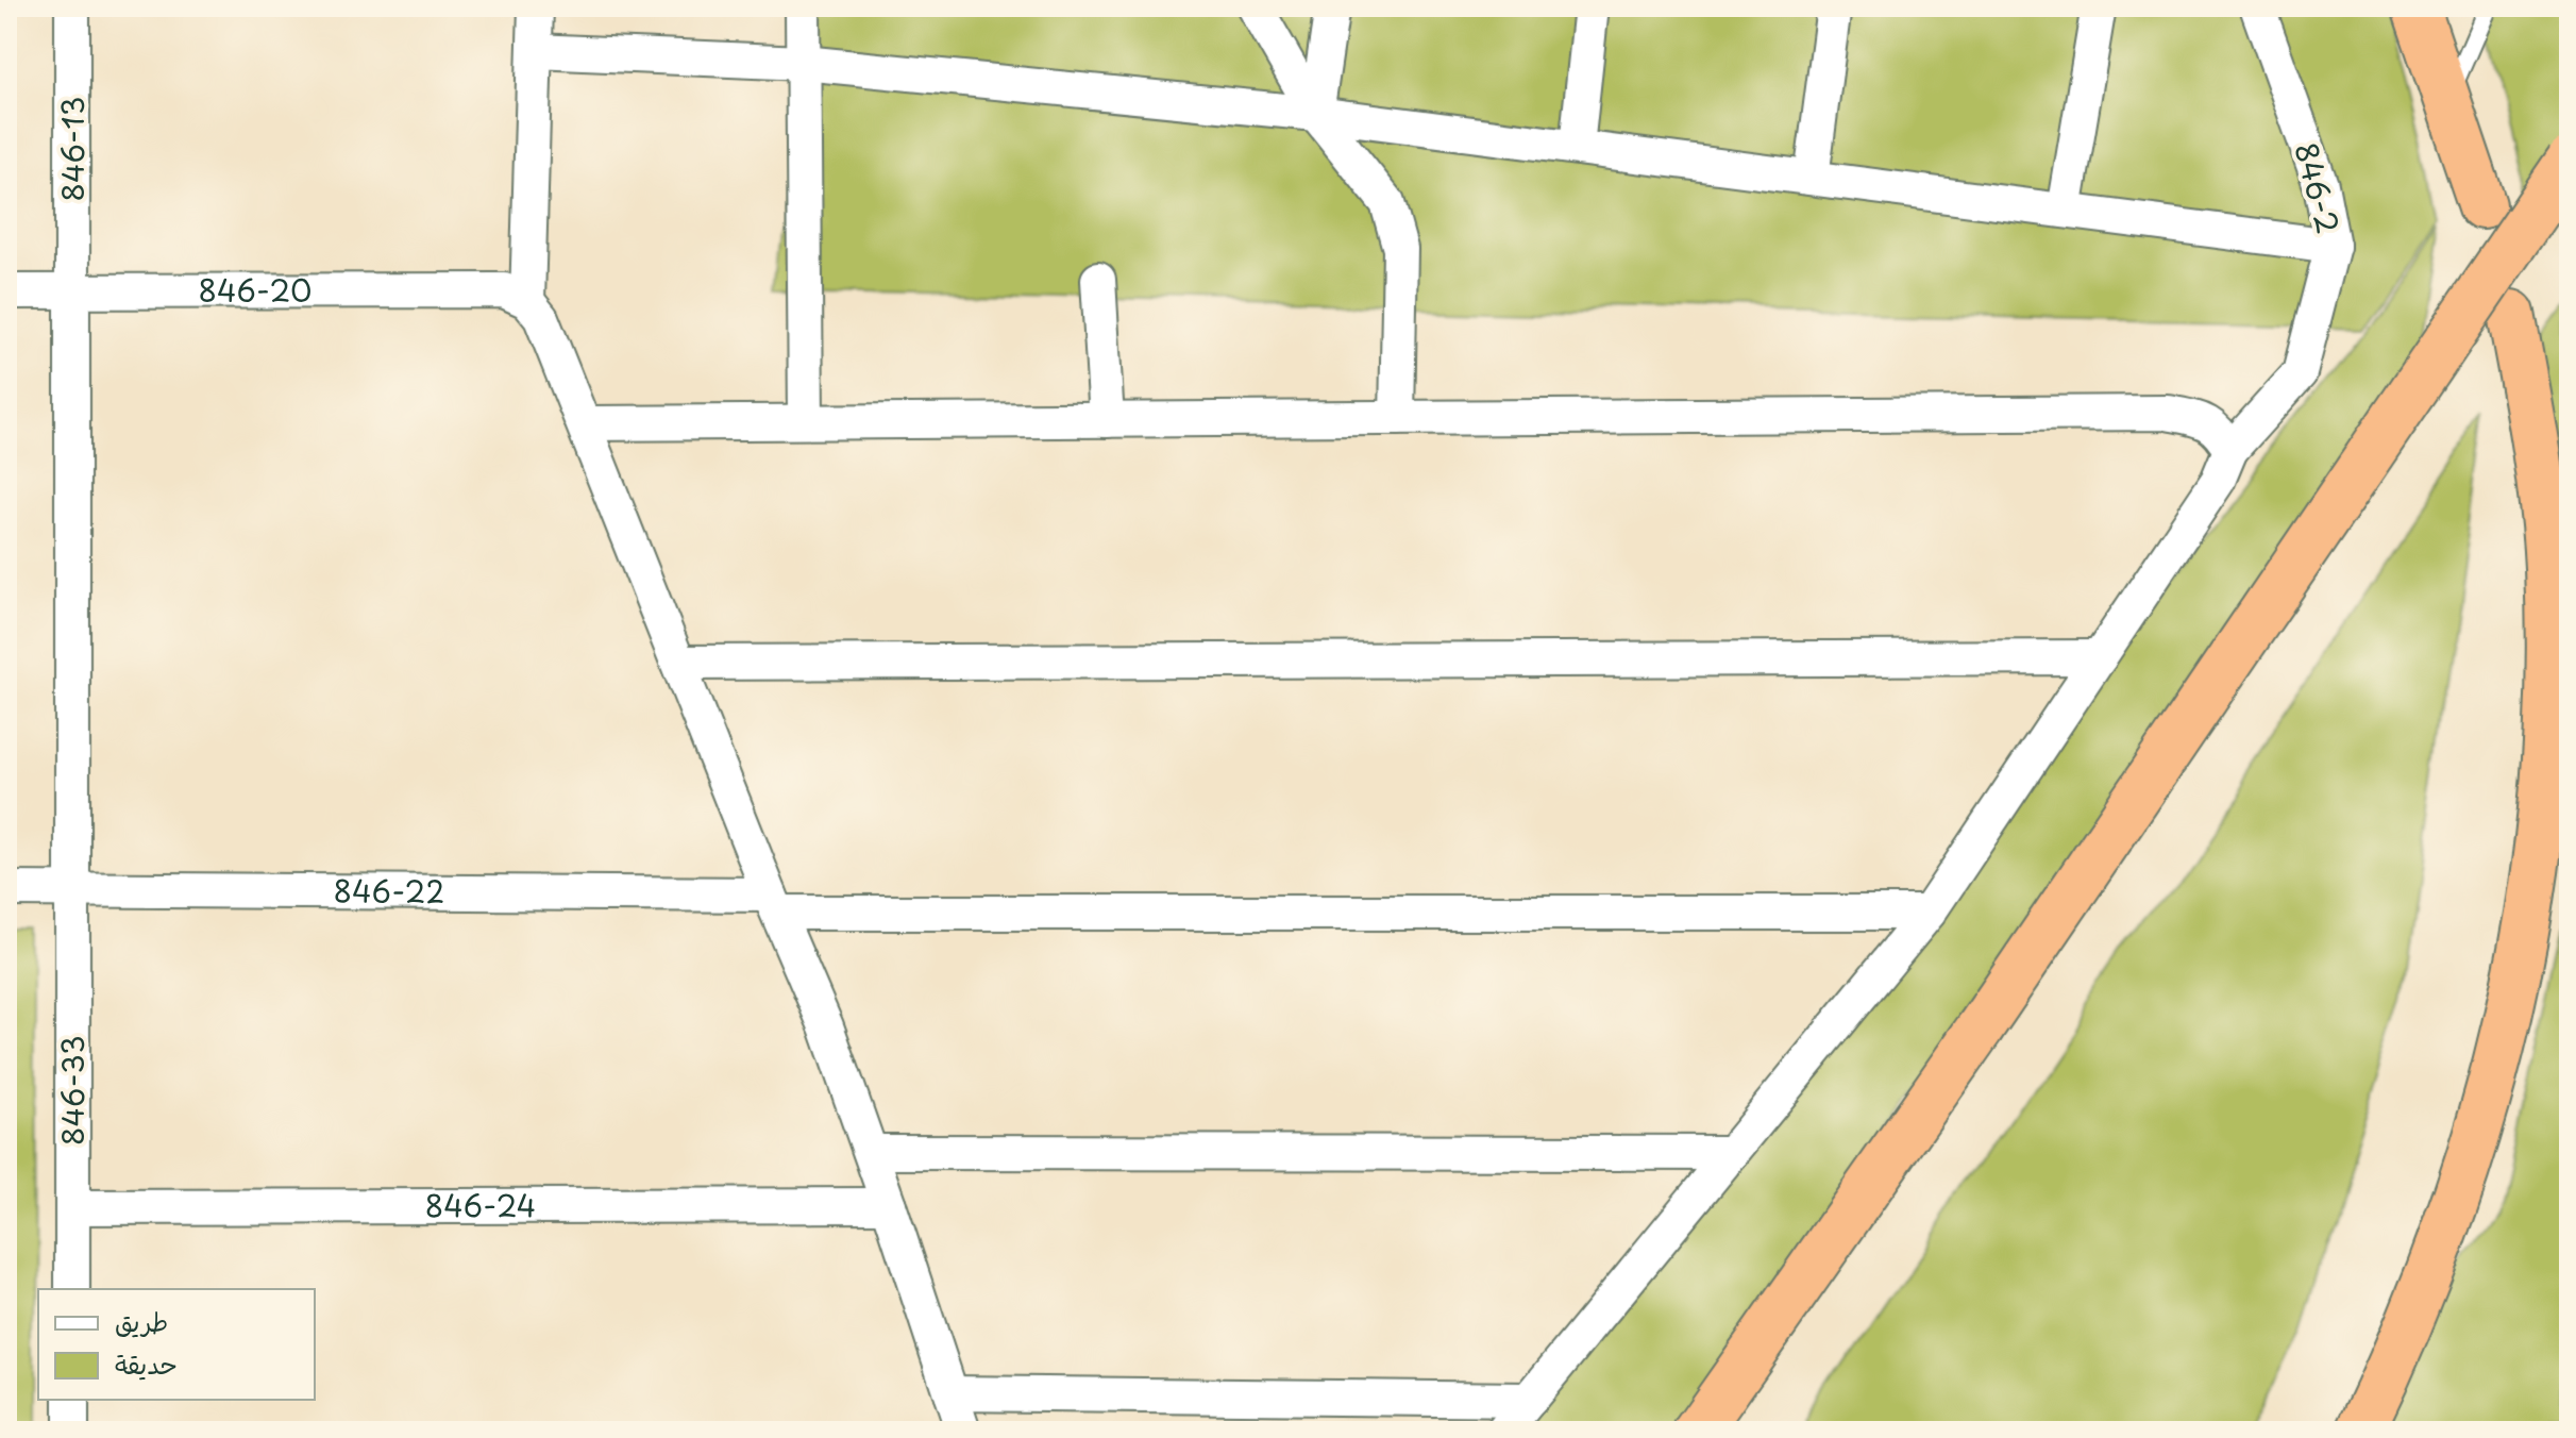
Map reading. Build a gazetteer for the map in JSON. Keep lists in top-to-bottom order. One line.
{"streets":{"street":["846-13","846-2","846-20","846-22","846-33","846-24"]},"crossings":[["846-13","846-20"],["846-13","846-22"],["846-13","846-33"],["846-2","846-22"],["846-22","846-33"],["846-33","846-24"]],"legend":["طريق","حديقة"]}
